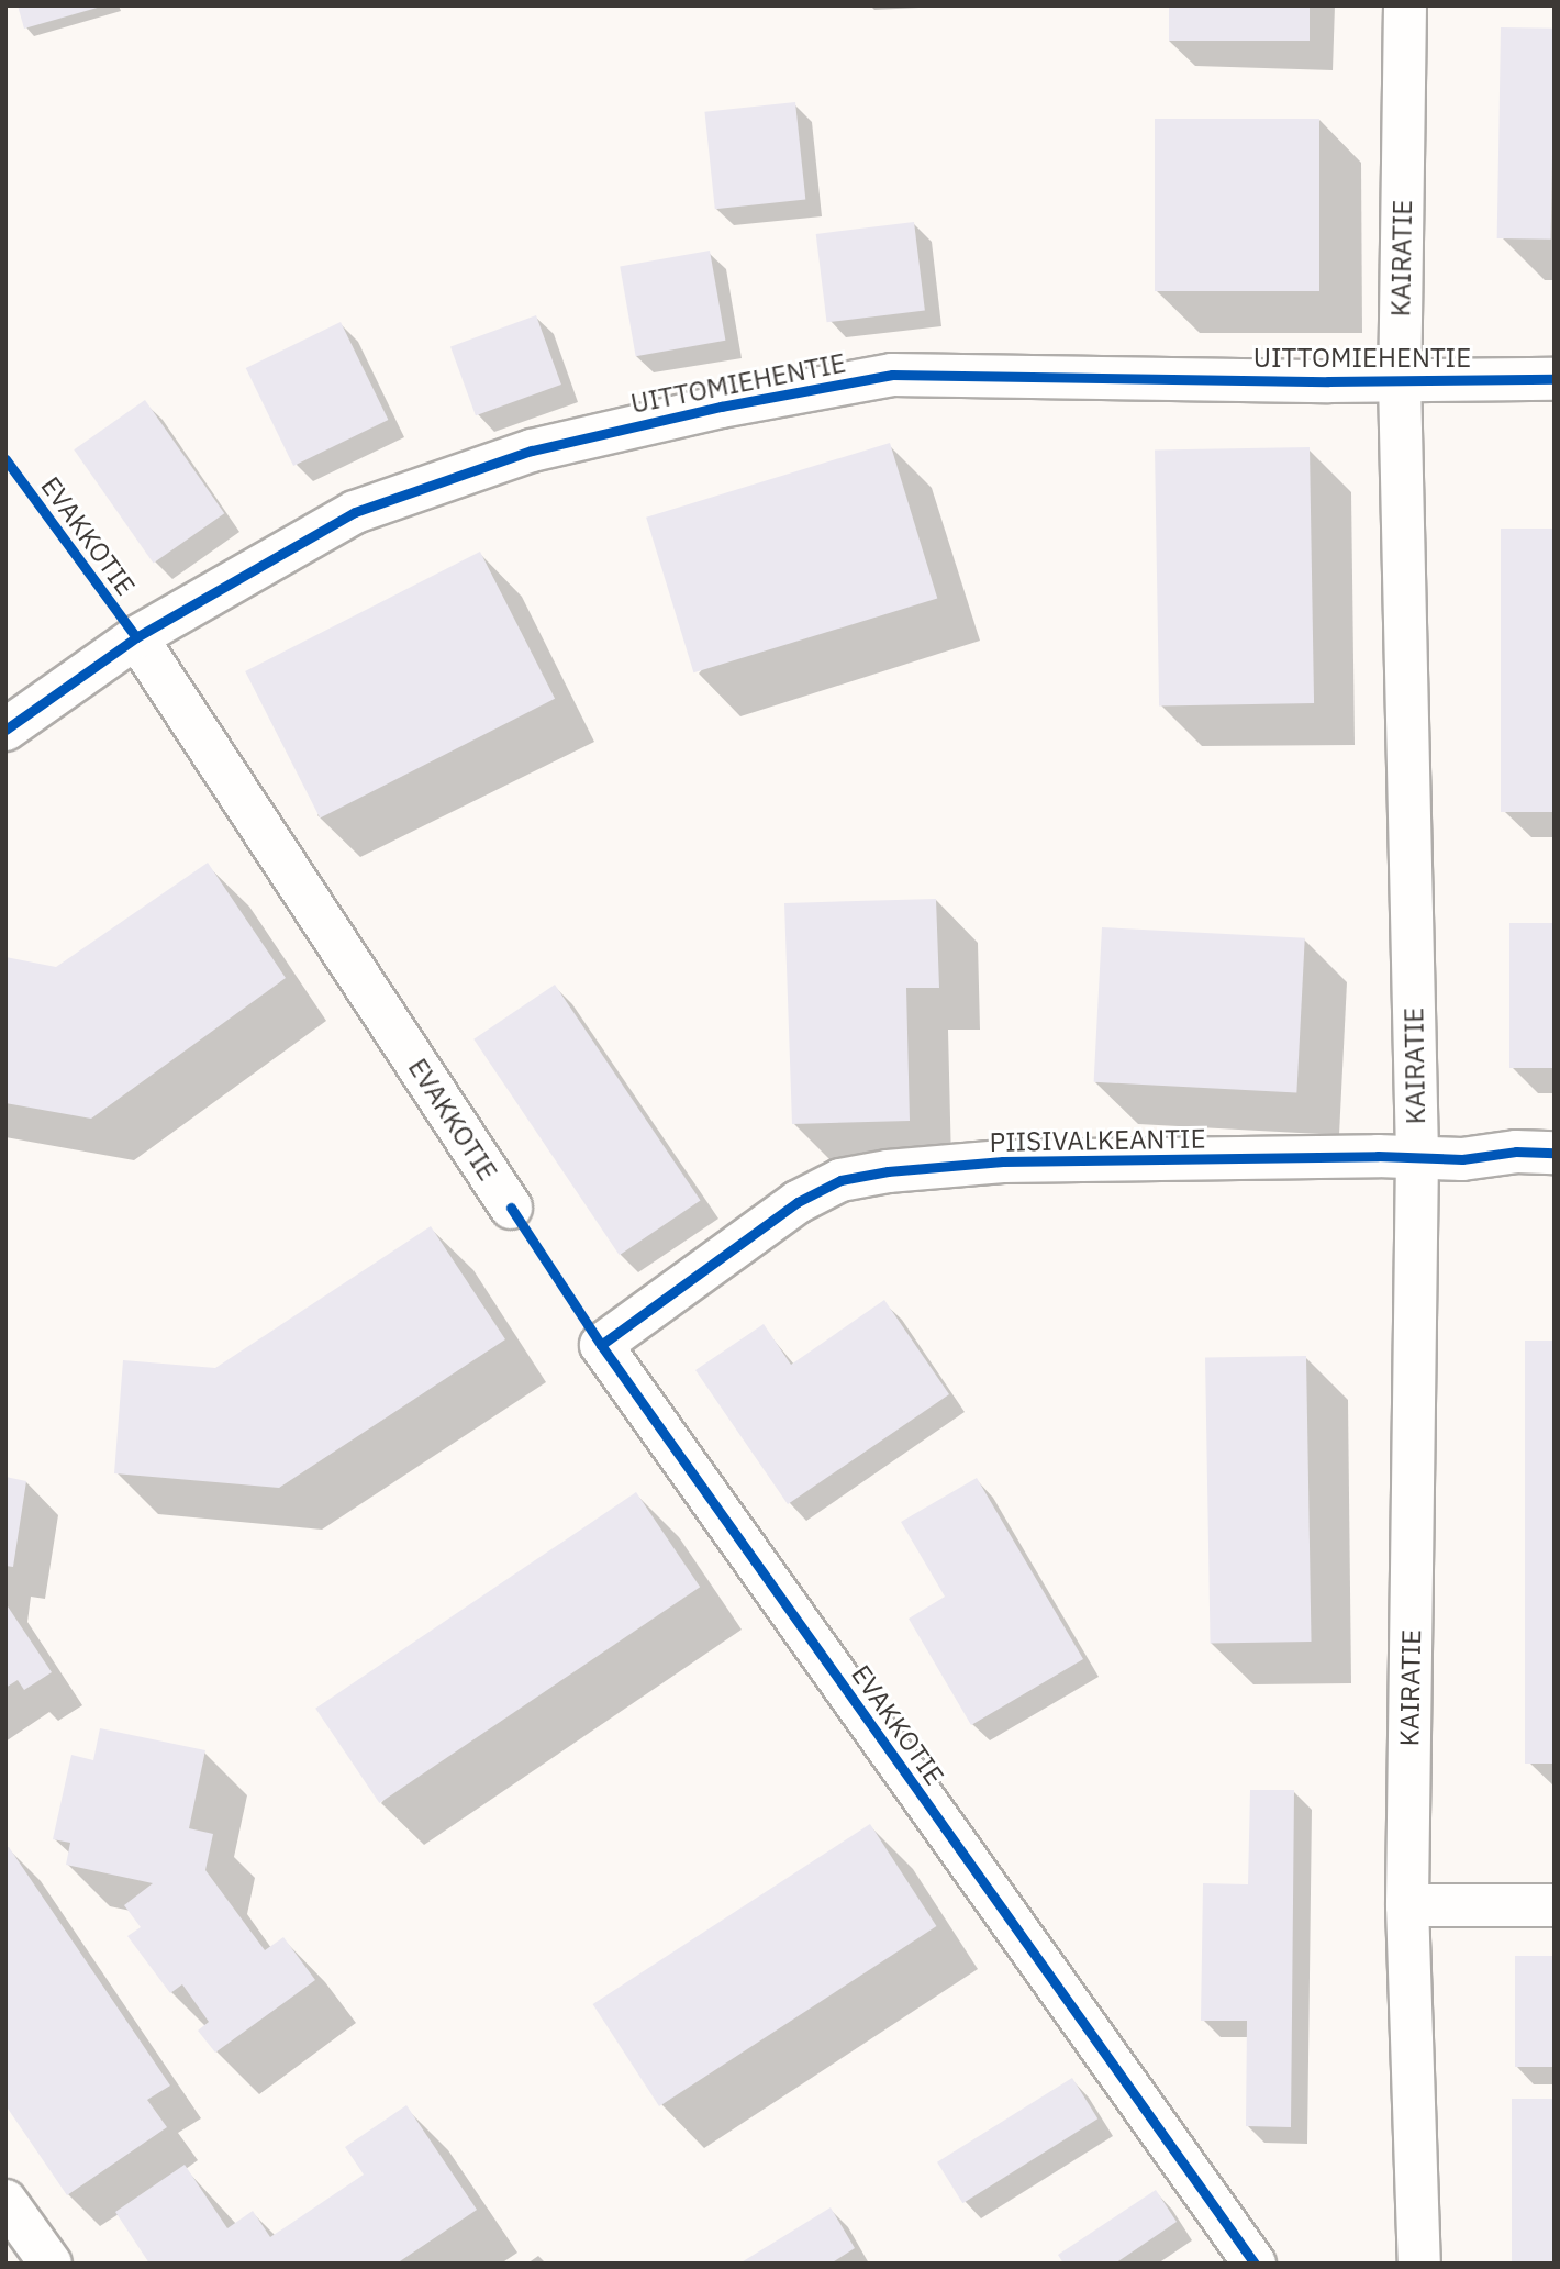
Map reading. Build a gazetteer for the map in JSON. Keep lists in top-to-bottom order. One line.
{"streets":{"street":["KAIRATIE","UITTOMIEHENTIE","EVAKKOTIE","PIISIVALKEANTIE"]},"crossings":[["KAIRATIE","UITTOMIEHENTIE"],["KAIRATIE","PIISIVALKEANTIE"],["UITTOMIEHENTIE","EVAKKOTIE"],["EVAKKOTIE","PIISIVALKEANTIE"]]}
